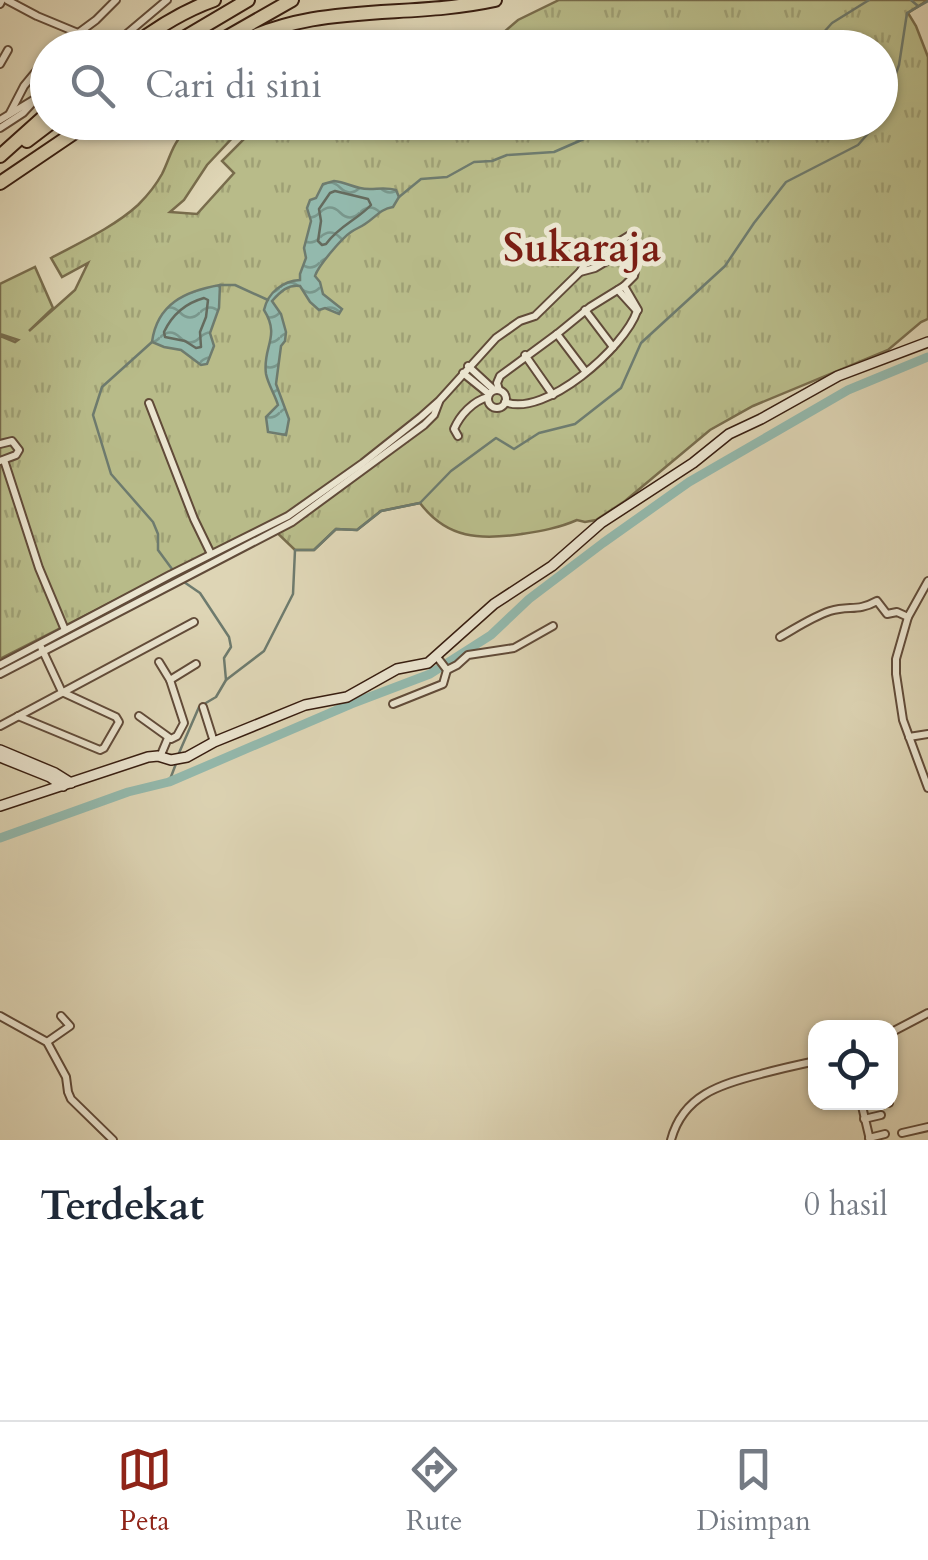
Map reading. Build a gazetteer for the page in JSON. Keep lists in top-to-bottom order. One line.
{"districts":["Sukaraja"],"page":{"search":"Cari di sini","heading":["Terdekat","0 hasil"],"nav":["Peta","Rute","Disimpan"]}}
